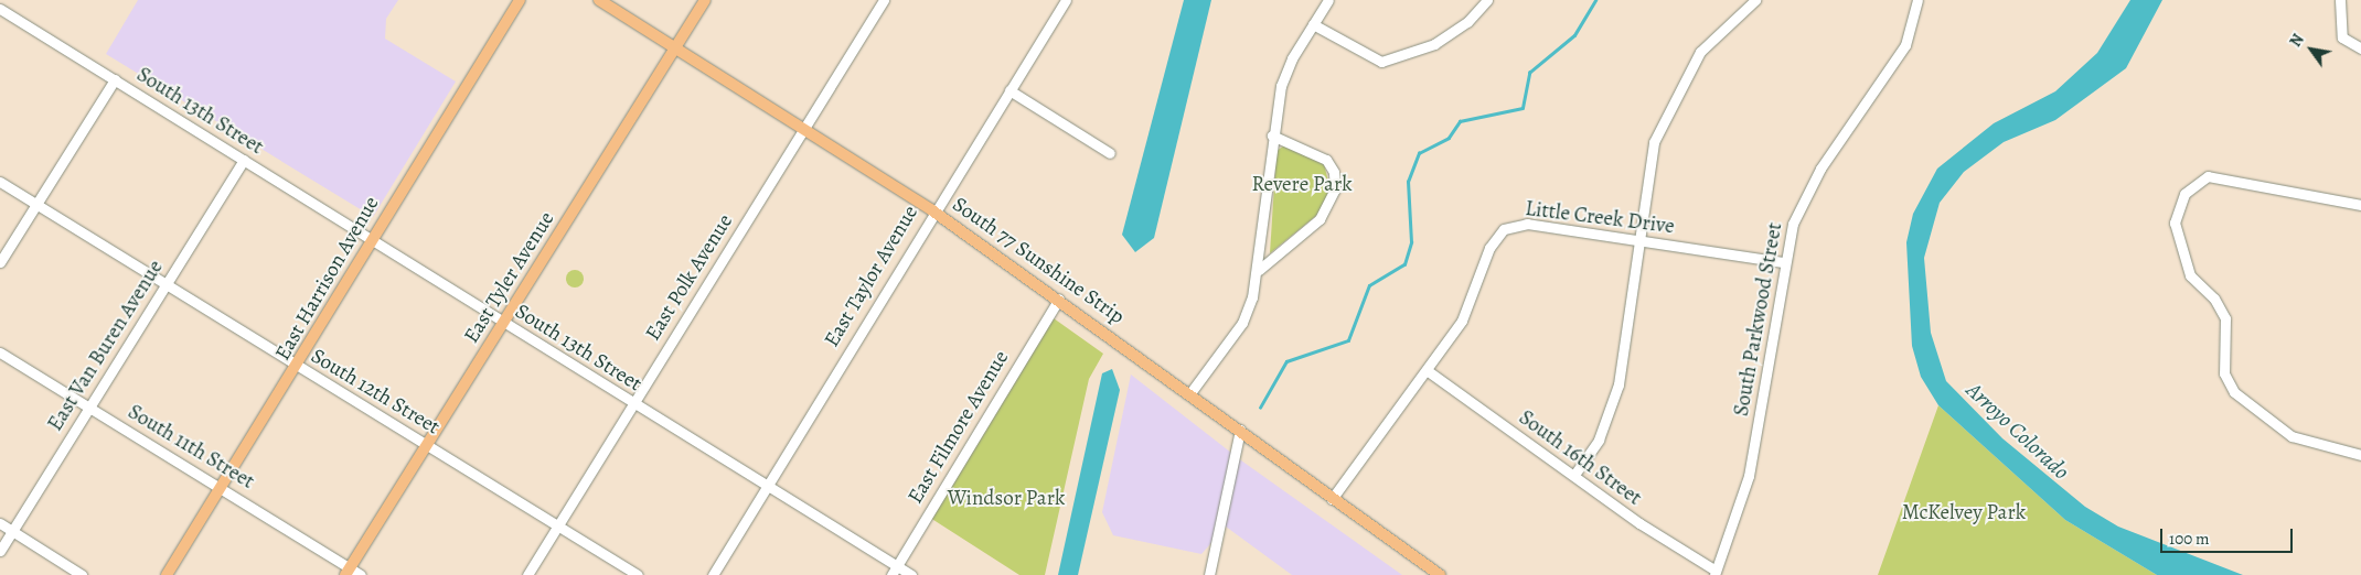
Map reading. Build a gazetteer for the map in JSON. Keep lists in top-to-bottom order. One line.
{"streets":{"main road":["South 77 Sunshine Strip","East Tyler Avenue","East Harrison Avenue"],"street":["South 13th Street","Little Creek Drive","East Taylor Avenue","East Polk Avenue","South Parkwood Street","East Van Buren Avenue","South 12th Street","East Filmore Avenue","South 11th Street","South 16th Street"]},"crossings":[["South 13th Street","East Taylor Avenue"],["South 13th Street","East Tyler Avenue"],["South 13th Street","East Polk Avenue"],["South 13th Street","East Harrison Avenue"],["South 13th Street","East Van Buren Avenue"],["South 13th Street","East Filmore Avenue"],["Little Creek Drive","South 77 Sunshine Strip"],["Little Creek Drive","South Parkwood Street"],["Little Creek Drive","South 16th Street"],["South 77 Sunshine Strip","East Taylor Avenue"],["South 77 Sunshine Strip","East Tyler Avenue"],["South 77 Sunshine Strip","East Polk Avenue"],["South 77 Sunshine Strip","East Filmore Avenue"],["East Tyler Avenue","South 12th Street"],["East Tyler Avenue","South 11th Street"],["East Polk Avenue","South 12th Street"],["East Harrison Avenue","South 12th Street"],["East Harrison Avenue","South 11th Street"],["South Parkwood Street","South 16th Street"],["East Van Buren Avenue","South 12th Street"],["East Van Buren Avenue","South 11th Street"]],"water":["Arroyo Colorado"],"parks":["Revere Park","Windsor Park","McKelvey Park"],"scale_bar":"100 m","north":"top left"}
